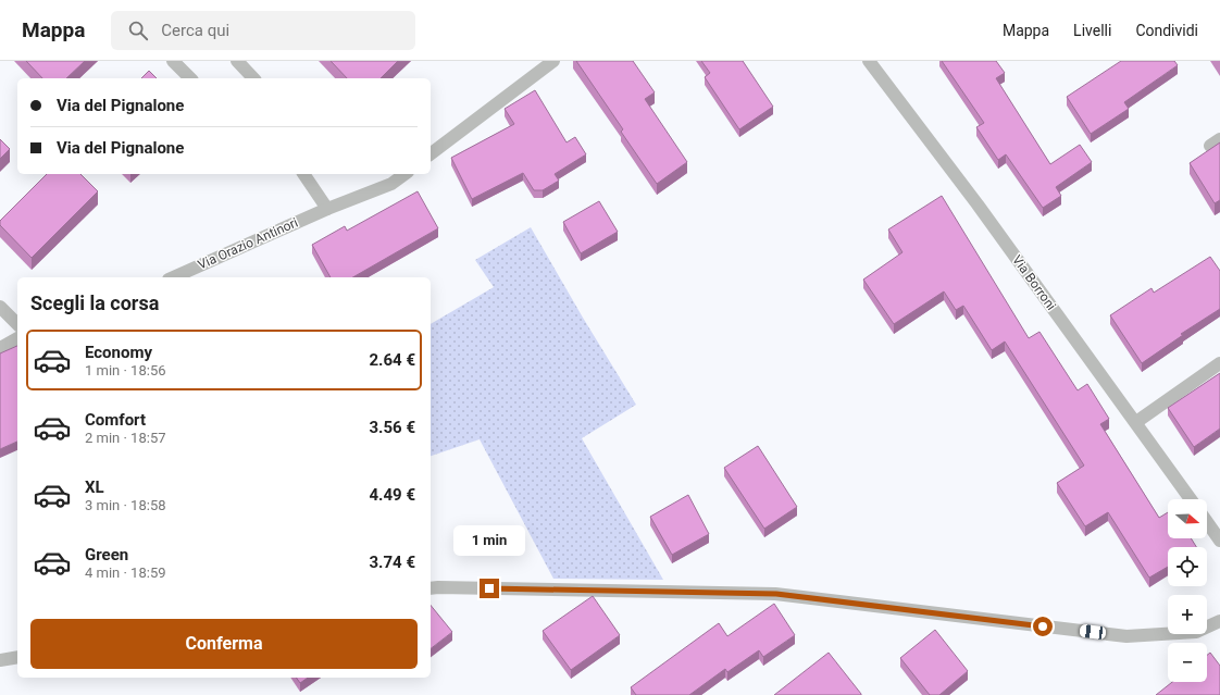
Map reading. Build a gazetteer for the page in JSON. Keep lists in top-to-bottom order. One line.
{"streets":{"street":["Via Orazio Antinori","Via Borroni"]},"north":"right","page":{"header":"Mappa","search":"Cerca qui","nav":["Mappa","Livelli","Condividi"],"banner":["Via del Pignalone","Via del Pignalone"],"heading":"Scegli la corsa","list":[{"name":"Economy","note":"1 min · 18:56","value":"2.64 €"},{"name":"Comfort","note":"2 min · 18:57","value":"3.56 €"},{"name":"XL","note":"3 min · 18:58","value":"4.49 €"},{"name":"Green","note":"4 min · 18:59","value":"3.74 €"}],"map_buttons":["+","−"],"bubble":"1 min","buttons":"Conferma"}}
